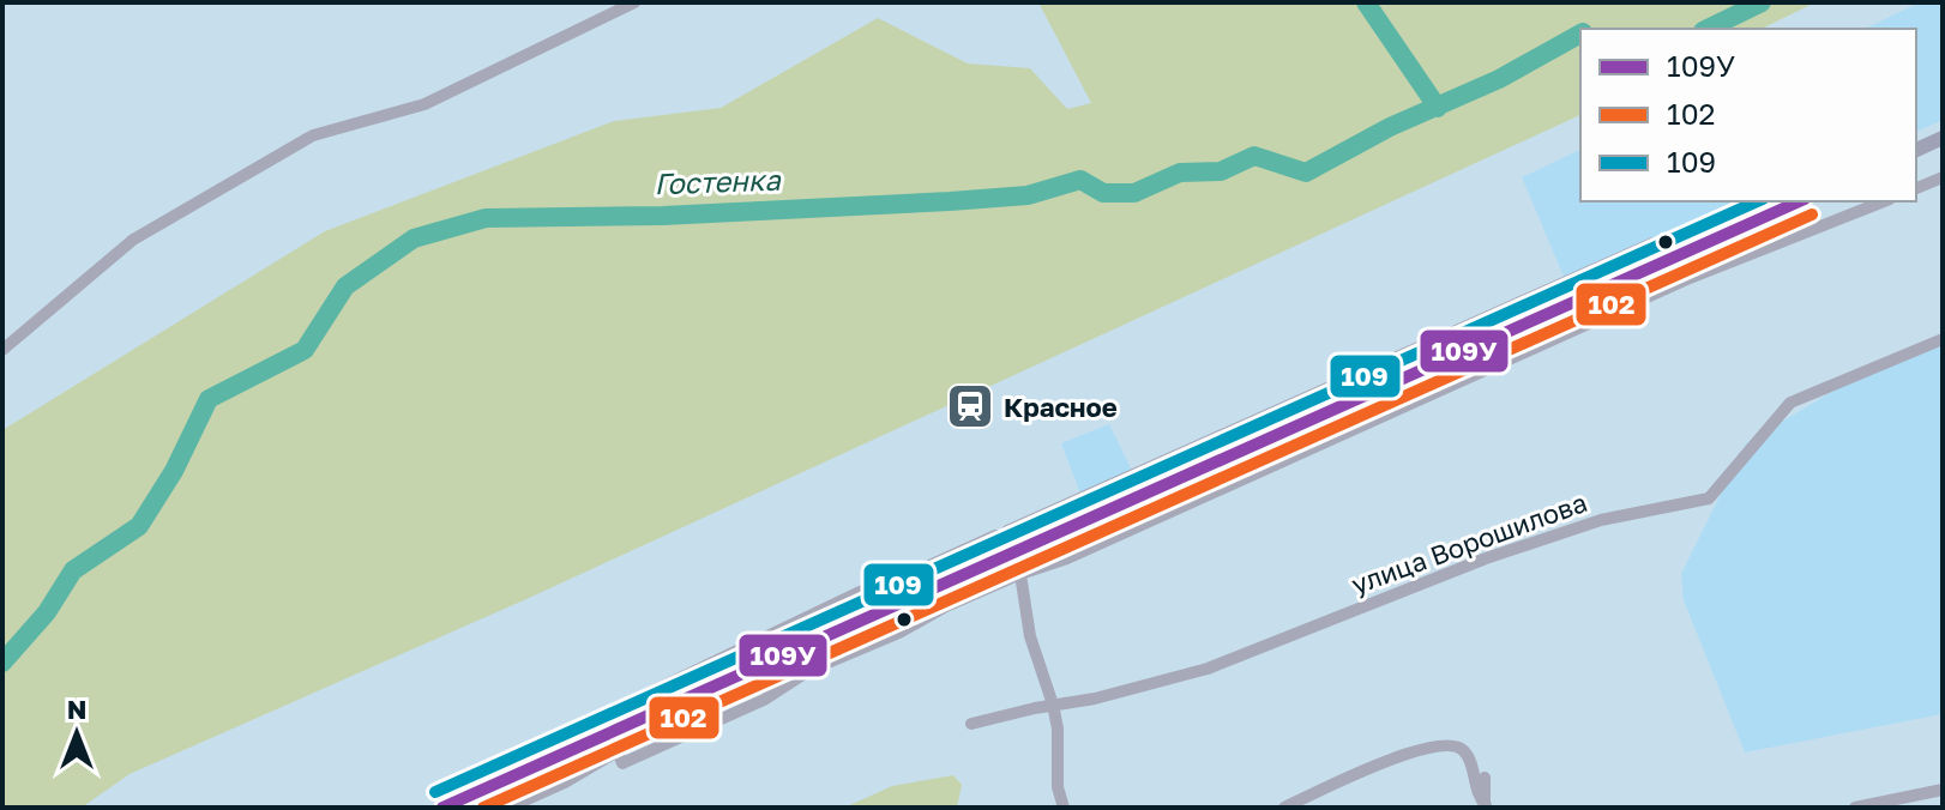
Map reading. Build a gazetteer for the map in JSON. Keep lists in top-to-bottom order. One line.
{"streets":{"street":["улица Ворошилова"]},"water":["Гостенка"],"places":{"station":["Красное"]},"lines":["transit line 109У","transit line 109","transit line 102"],"legend":["109У","102","109"],"north":"top"}
